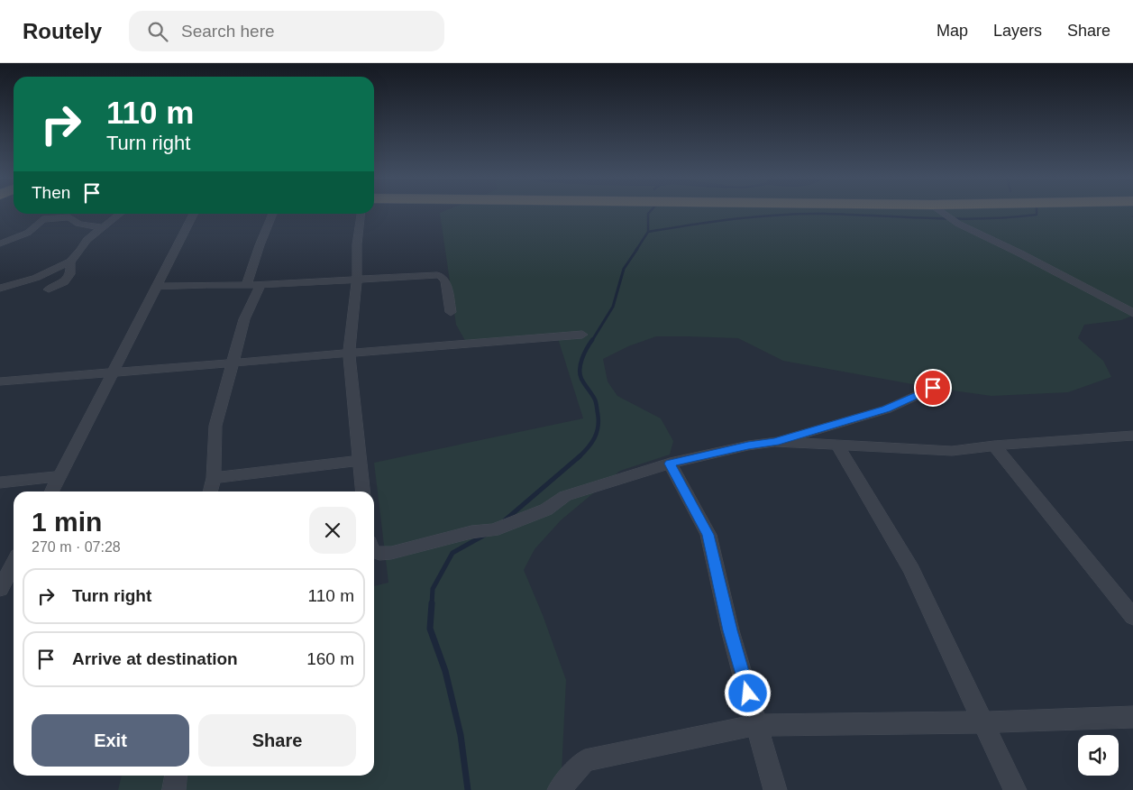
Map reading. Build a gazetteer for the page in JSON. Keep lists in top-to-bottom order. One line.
{"page":{"header":"Routely","search":"Search here","nav":["Map","Layers","Share"],"turn":["110 m","Turn right"],"then":"Then","heading":["1 min","270 m · 07:28"],"list":[{"name":"Turn right","value":"110 m"},{"name":"Arrive at destination","value":"160 m"}],"buttons":["Exit","Share"]}}
